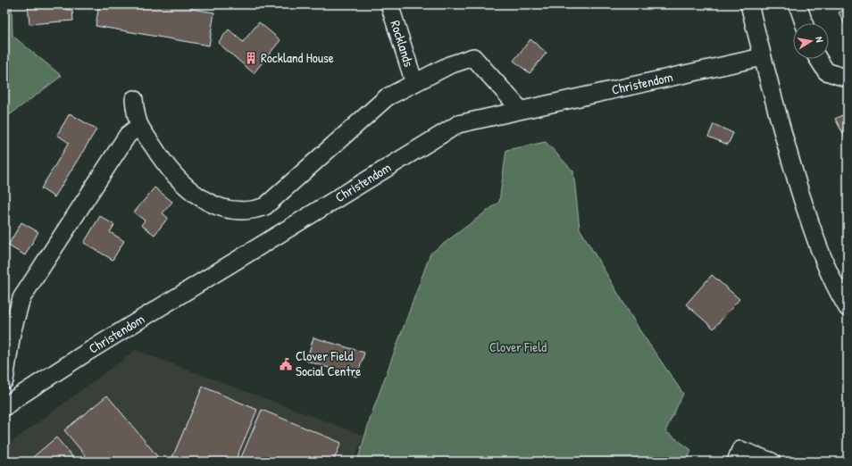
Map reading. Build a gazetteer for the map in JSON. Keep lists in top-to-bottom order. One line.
{"streets":{"street":["Rocklands","Christendom"]},"parks":["Clover Field"],"places":{"building":["Rockland House"],"public building":["Clover Field Social Centre"]},"north":"right"}
